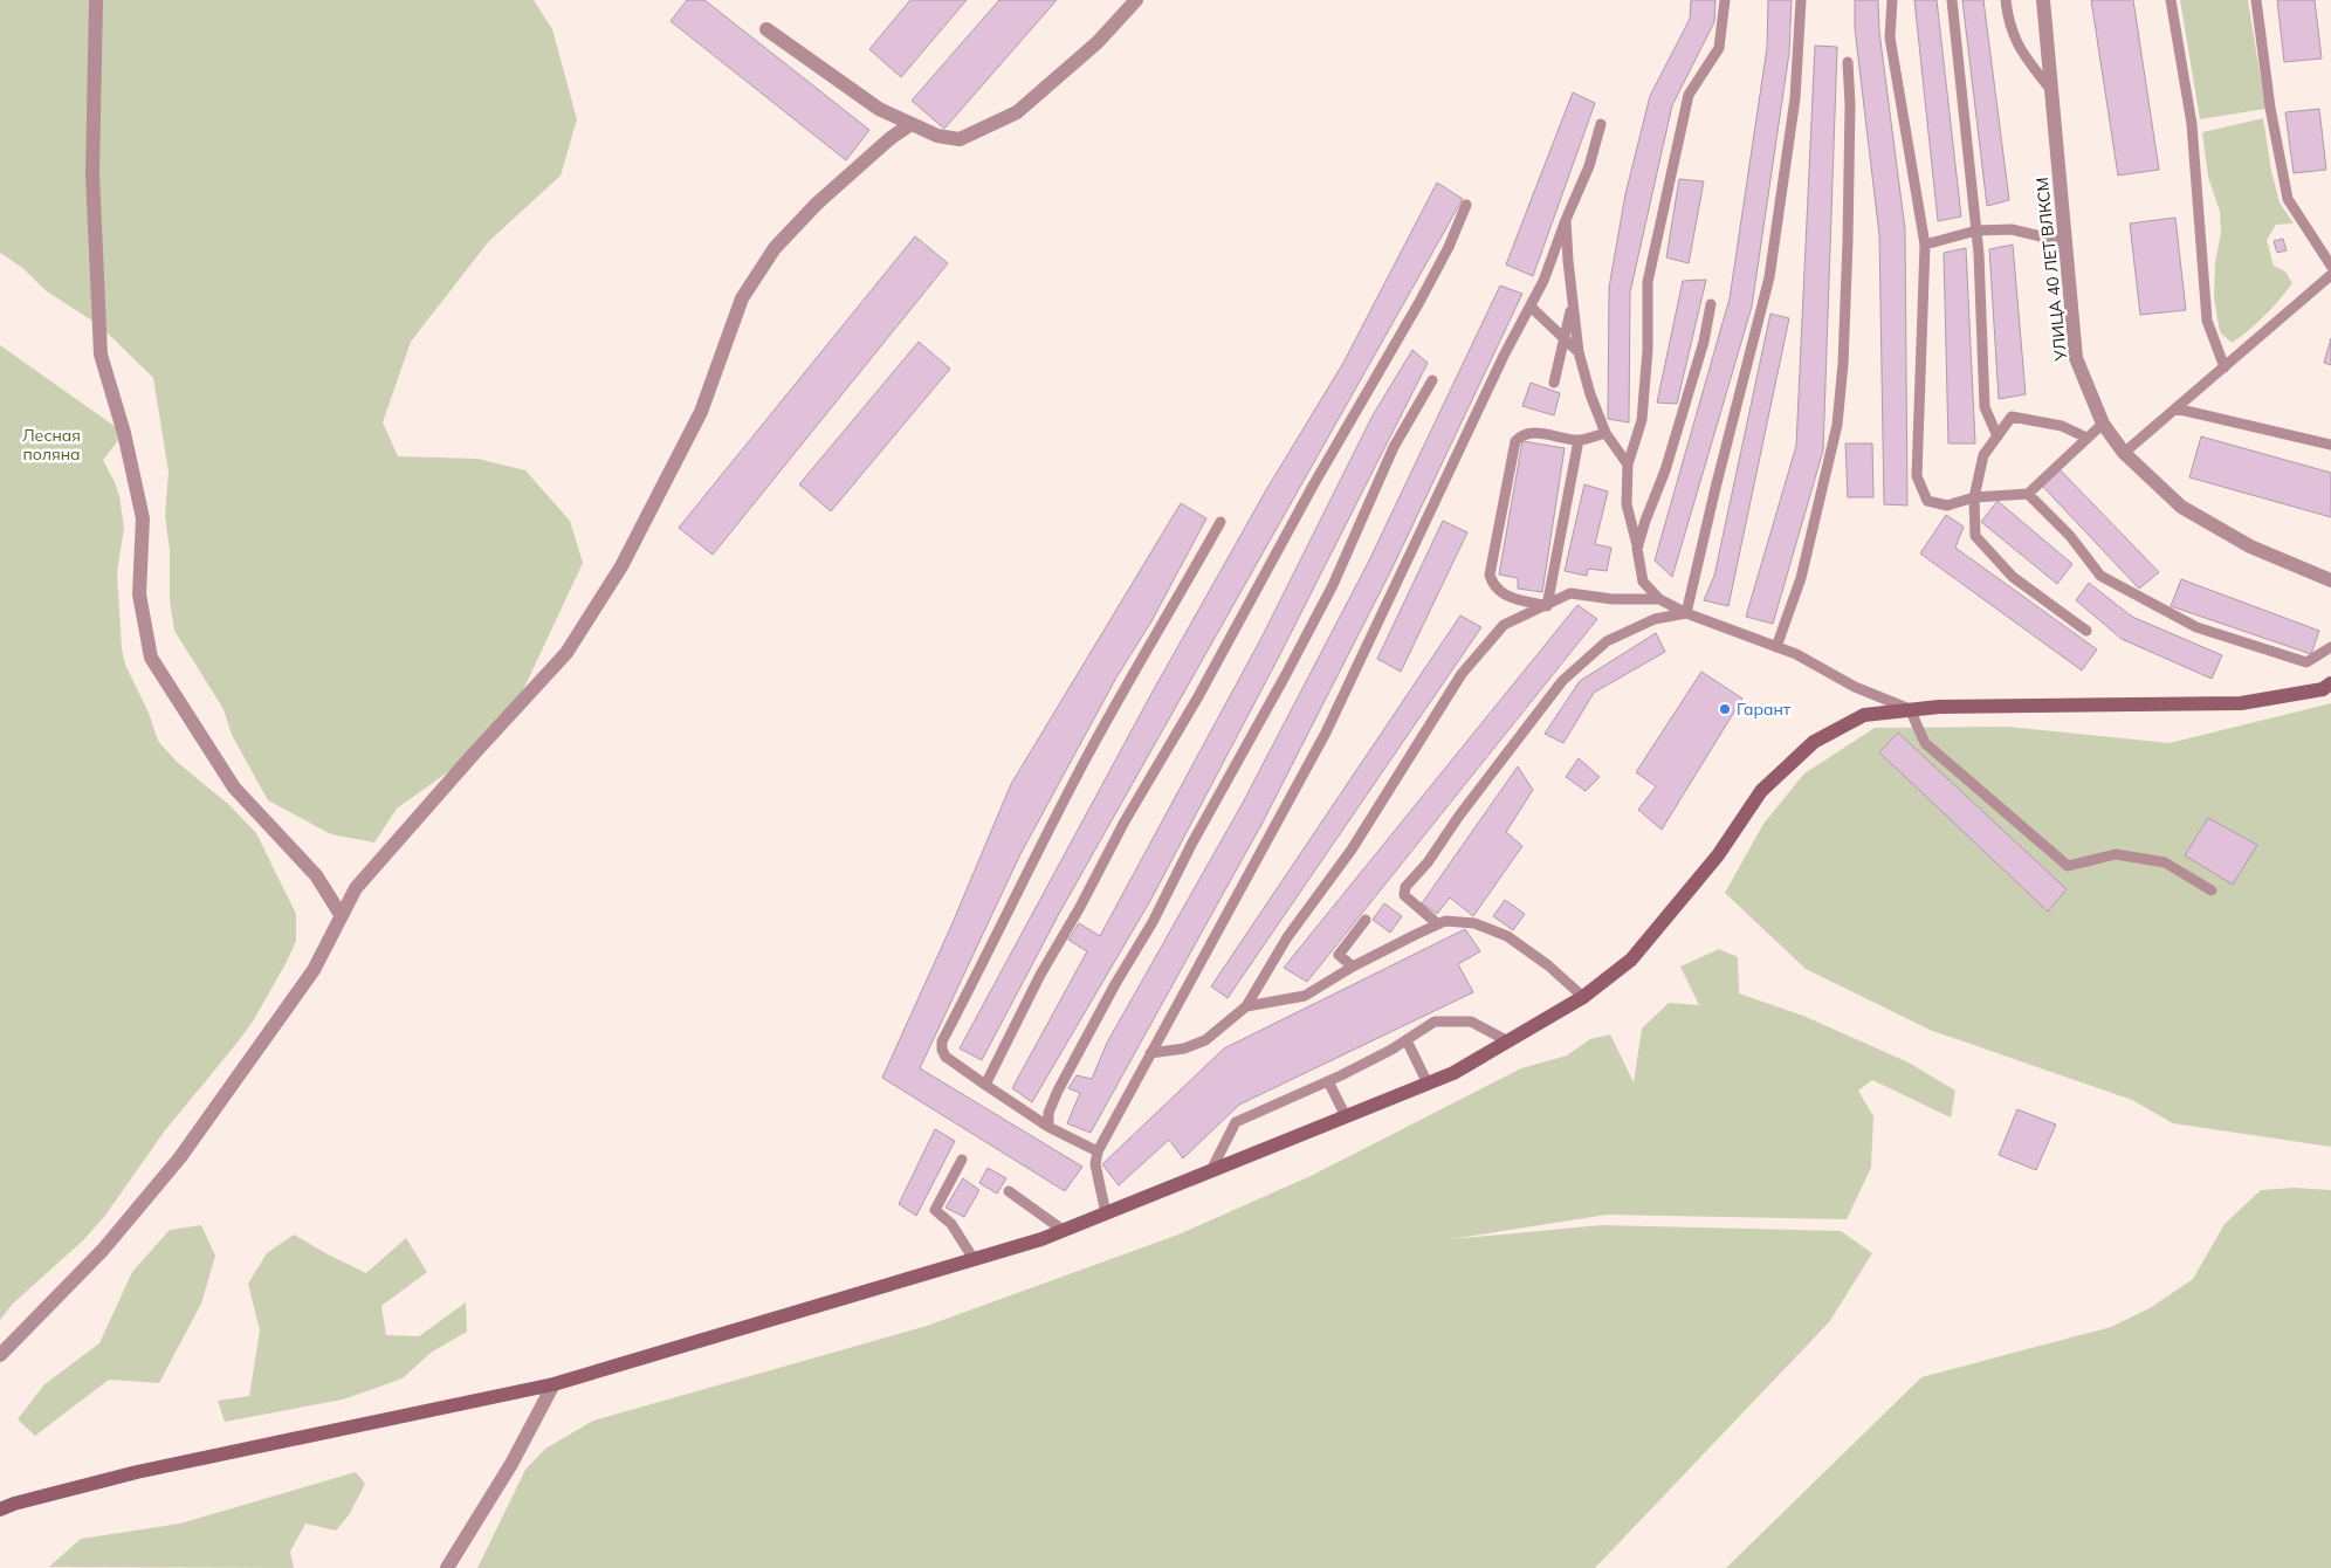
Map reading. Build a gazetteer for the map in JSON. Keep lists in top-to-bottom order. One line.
{"streets":{"street":["УЛИЦА 40 ЛЕТ ВЛКСМ"]},"parks":["Лесная поляна"],"places":["Гарант"]}
